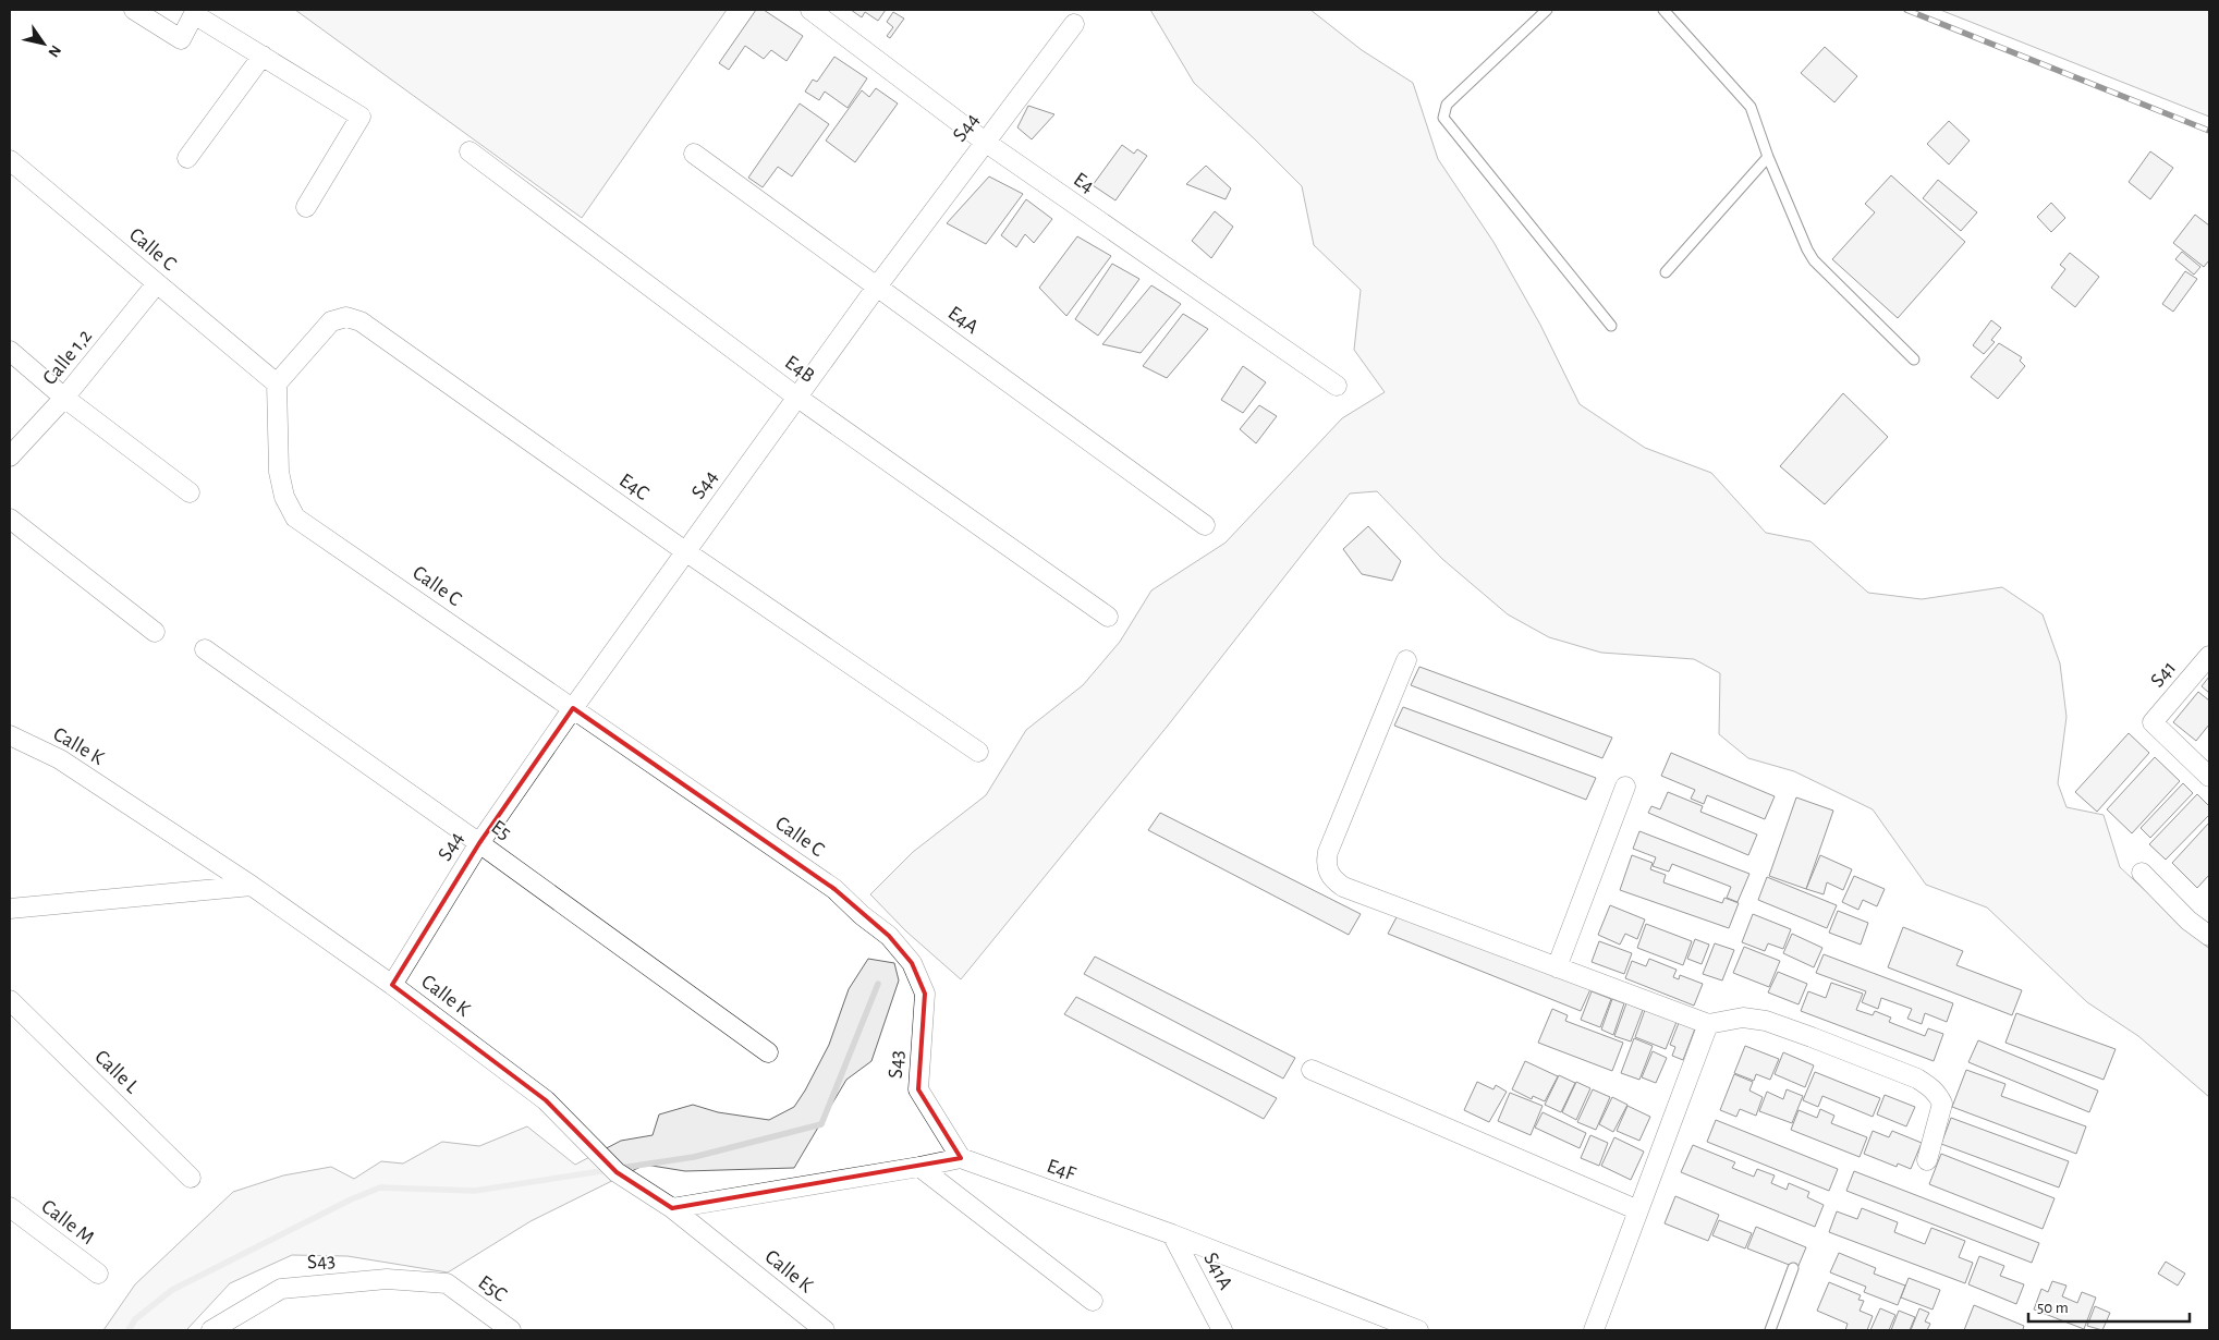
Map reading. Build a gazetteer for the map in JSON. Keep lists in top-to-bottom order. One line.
{"streets":{"street":["S44","E4","Calle C","E4A","Calle 1,2","E4B","E4C","S41","Calle K","E5","S43","Calle L","E4F","Calle M","S41A","E5C"]},"crossings":[["S44","E4"],["S44","Calle C"],["S44","E4A"],["S44","E4B"],["S44","E4C"],["S44","Calle K"],["S44","E5"],["Calle C","Calle 1,2"],["Calle C","E4C"],["Calle C","S43"],["S43","E4F"],["S43","E5C"],["E4F","S41A"]],"scale_bar":"50 m","north":"bottom right"}
